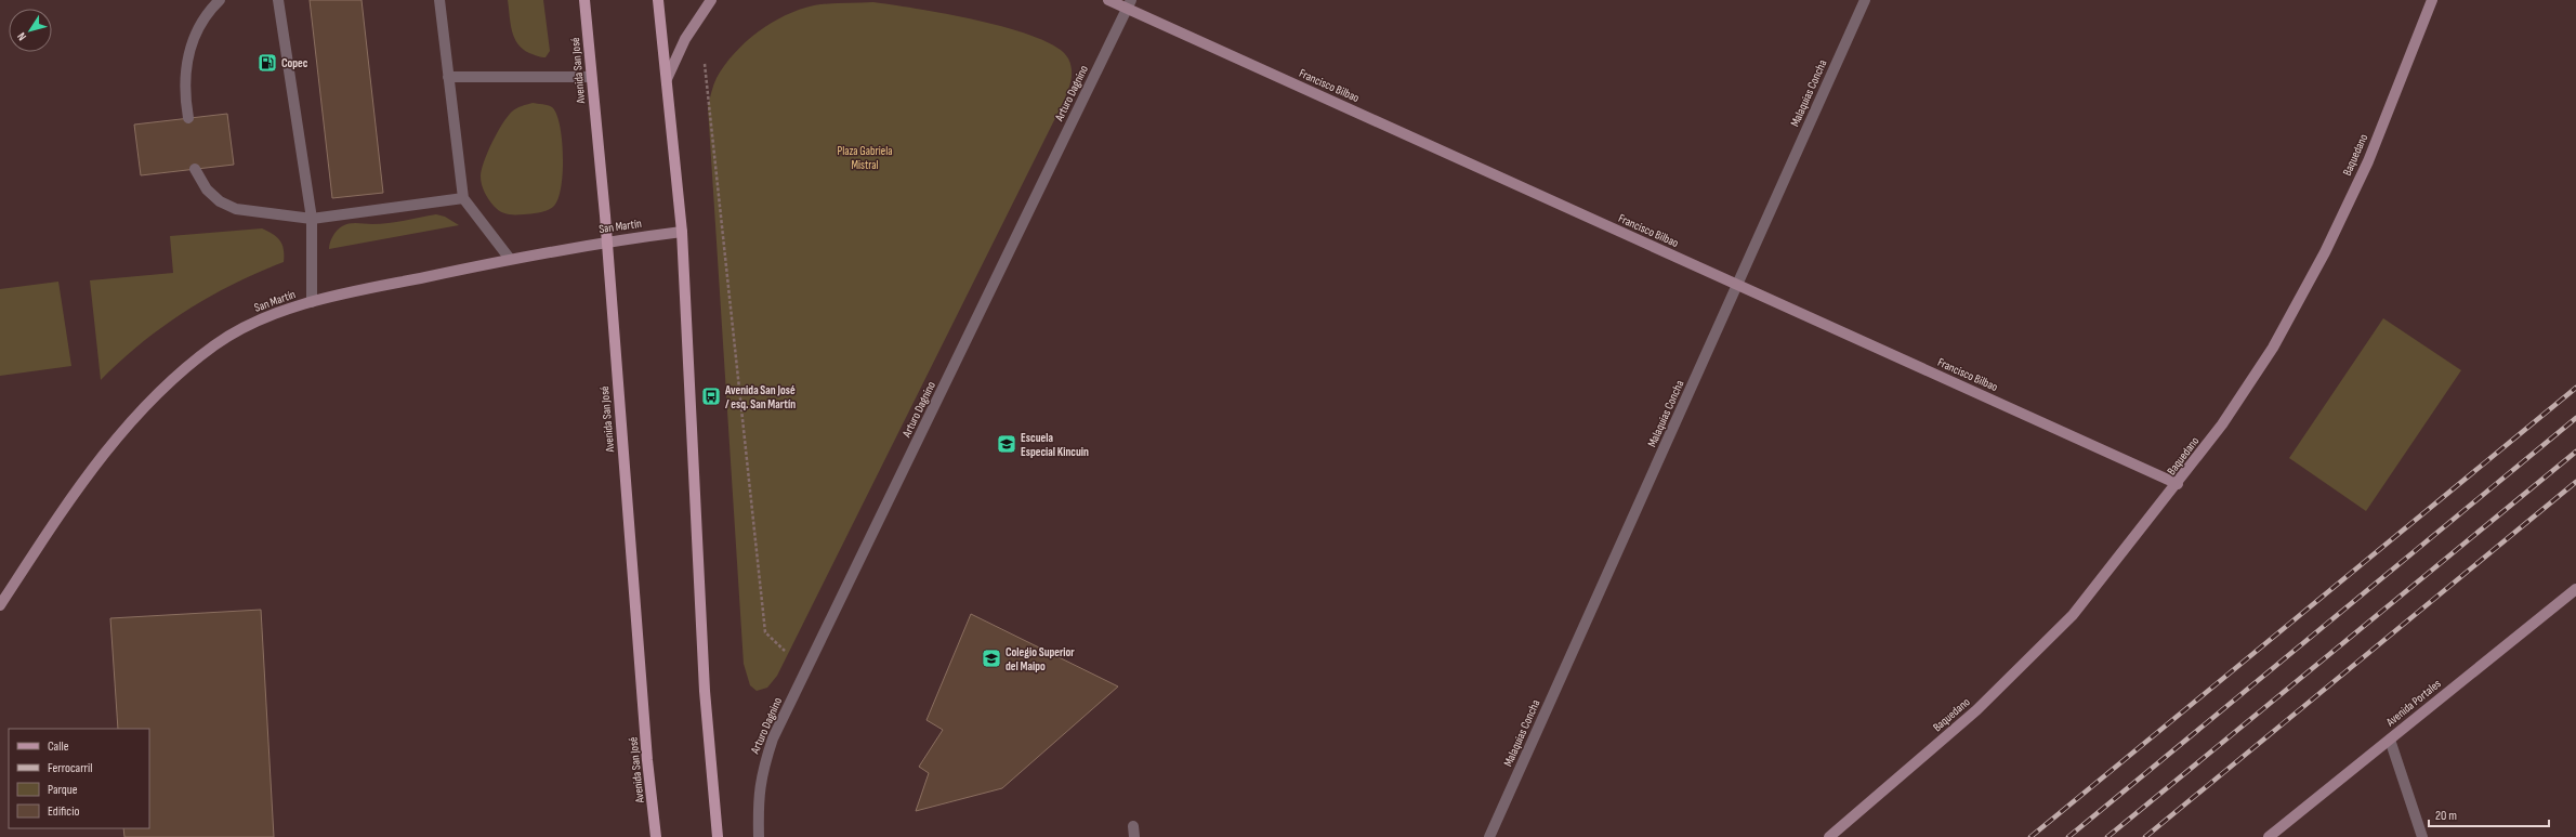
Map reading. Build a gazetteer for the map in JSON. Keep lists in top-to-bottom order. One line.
{"streets":{"main road":["Avenida San José"],"street":["Francisco Bilbao","Arturo Dagnino","Malaquias Concha","Baquedano","San Martín","Avenida Portales"]},"crossings":[["Avenida San José","San Martín"],["Francisco Bilbao","Arturo Dagnino"],["Francisco Bilbao","Malaquias Concha"],["Francisco Bilbao","Baquedano"]],"parks":["Plaza Gabriela Mistral"],"places":{"fuel station":["Copec"],"bus stop":["Avenida San José / esq. San Martín"],"school or university":["Escuela Especial Kincuin","Colegio Superior del Maipo"]},"legend":["Calle","Ferrocarril","Parque","Edificio"],"scale_bar":"20 m","north":"bottom left"}
